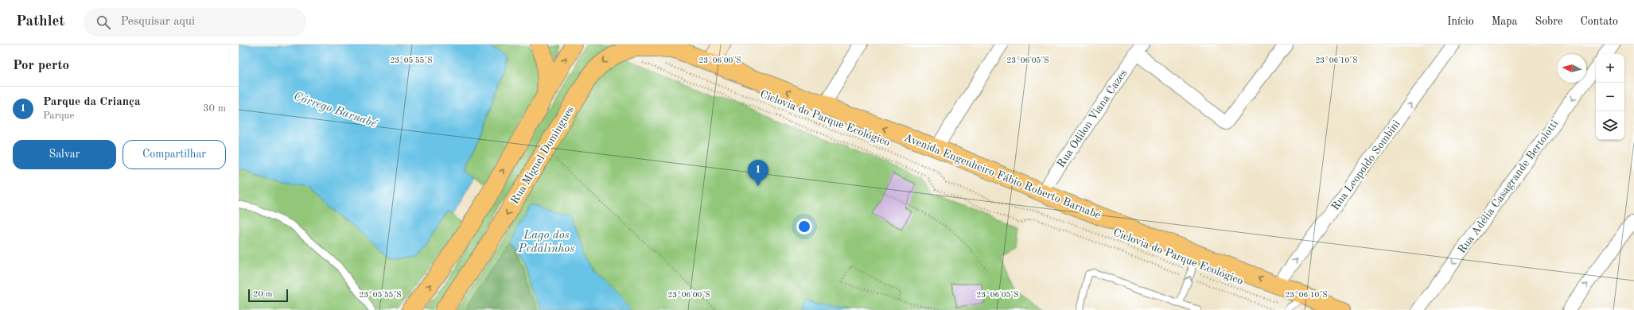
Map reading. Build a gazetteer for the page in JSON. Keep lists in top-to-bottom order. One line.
{"streets":{"main road":["Rua Miguel Domingues","Avenida Engenheiro Fábio Roberto Barnabé"],"street":["Rua Odilon Viana Cazes","Rua Leopoldo Sombini","Rua Adélia Casagrande Bertolotti"],"path":["Ciclovia do Parque Ecológico"]},"crossings":[["Rua Odilon Viana Cazes","Avenida Engenheiro Fábio Roberto Barnabé"],["Rua Miguel Domingues","Avenida Engenheiro Fábio Roberto Barnabé"],["Rua Leopoldo Sombini","Avenida Engenheiro Fábio Roberto Barnabé"]],"one_way":["Rua Leopoldo Sombini","Avenida Engenheiro Fábio Roberto Barnabé","Rua Adélia Casagrande Bertolotti"],"water":["Córrego Barnabé","Lago dos Pedalinhos"],"scale_bar":"20 m","north":"left","page":{"header":"Pathlet","search":"Pesquisar aqui","nav":["Início","Mapa","Sobre","Contato"],"heading":"Por perto","map_buttons":["+","−"],"list":[{"mark":"1","name":"Parque da Criança","note":"Parque","value":"30 m"}],"buttons":["Salvar","Compartilhar"],"pins":"1","scale":"20 m"},"coordinates":["23°05'55\"S","23°06'00\"S","23°06'05\"S","23°06'10\"S"]}
